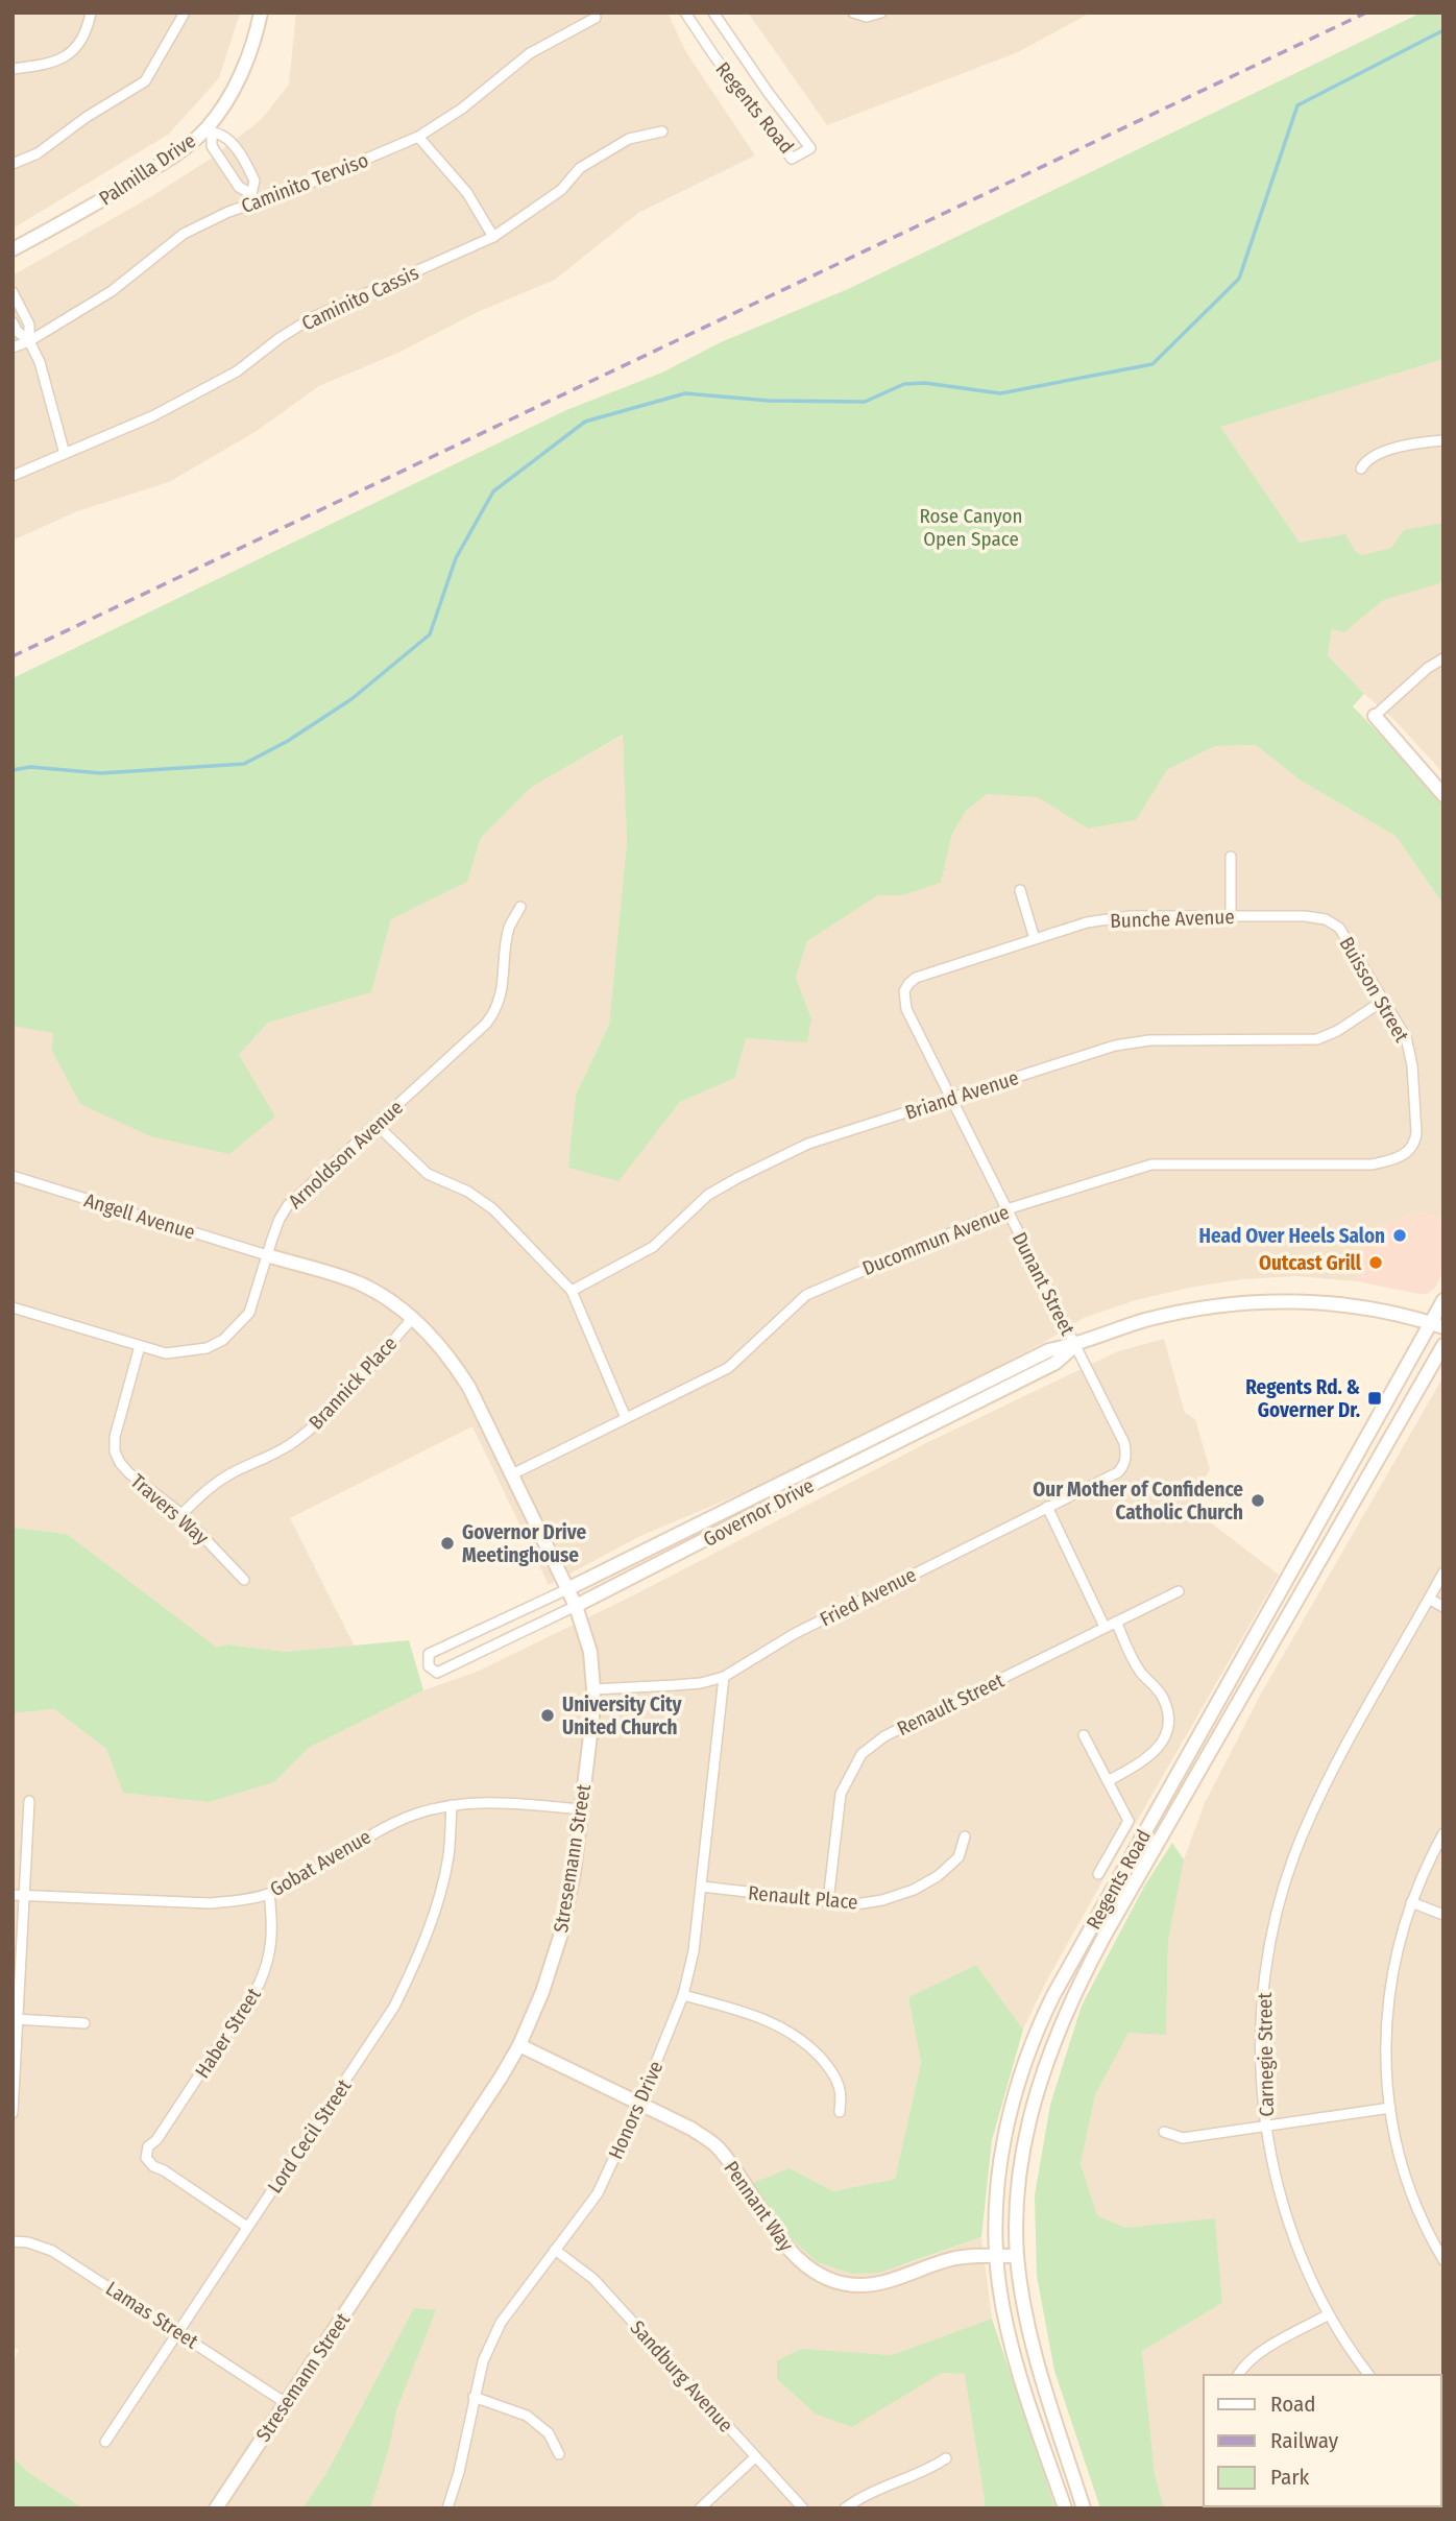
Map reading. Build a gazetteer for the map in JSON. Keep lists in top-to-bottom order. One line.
{"streets":{"street":["Regents Road","Palmilla Drive","Caminito Terviso","Caminito Cassis","Bunche Avenue","Buisson Street","Briand Avenue","Arnoldson Avenue","Angell Avenue","Ducommun Avenue","Dunant Street","Brannick Place","Travers Way","Governor Drive","Fried Avenue","Renault Street","Stresemann Street","Gobat Avenue","Renault Place","Haber Street","Carnegie Street","Honors Drive","Lord Cecil Street","Pennant Way","Lamas Street","Sandburg Avenue"]},"crossings":[["Regents Road","Governor Drive"],["Regents Road","Pennant Way"],["Bunche Avenue","Buisson Street"],["Bunche Avenue","Dunant Street"],["Buisson Street","Briand Avenue"],["Buisson Street","Ducommun Avenue"],["Briand Avenue","Dunant Street"],["Arnoldson Avenue","Angell Avenue"],["Arnoldson Avenue","Travers Way"],["Arnoldson Avenue","Stresemann Street"],["Angell Avenue","Stresemann Street"],["Ducommun Avenue","Dunant Street"],["Ducommun Avenue","Stresemann Street"],["Dunant Street","Governor Drive"],["Dunant Street","Fried Avenue"],["Brannick Place","Travers Way"],["Brannick Place","Stresemann Street"],["Governor Drive","Stresemann Street"],["Fried Avenue","Stresemann Street"],["Fried Avenue","Honors Drive"],["Renault Street","Renault Place"],["Stresemann Street","Gobat Avenue"],["Stresemann Street","Pennant Way"],["Stresemann Street","Lamas Street"],["Gobat Avenue","Haber Street"],["Gobat Avenue","Lord Cecil Street"],["Renault Place","Honors Drive"],["Haber Street","Lord Cecil Street"],["Honors Drive","Pennant Way"],["Honors Drive","Sandburg Avenue"],["Lord Cecil Street","Lamas Street"]],"parks":["Rose Canyon Open Space"],"places":{"other":["Head Over Heels Salon","Outcast Grill","Our Mother of Confidence Catholic Church","Governor Drive Meetinghouse","University City United Church"],"transit":["Regents Rd. & Governer Dr."]},"legend":["Road","Railway","Park"]}
